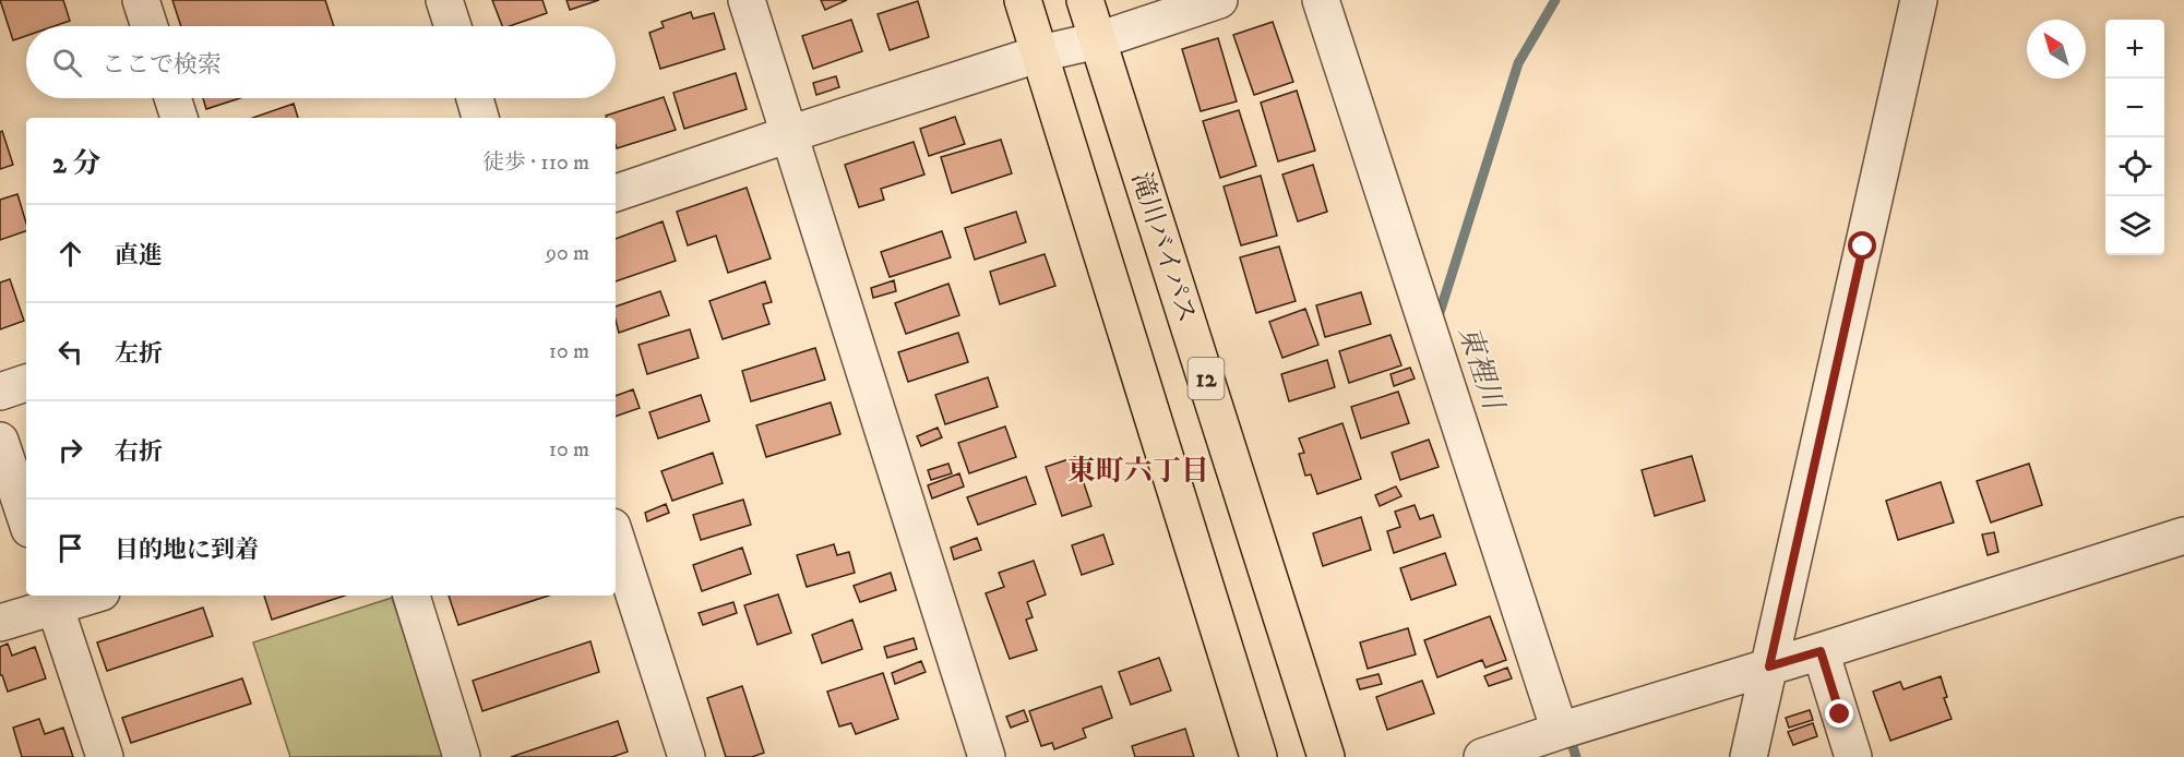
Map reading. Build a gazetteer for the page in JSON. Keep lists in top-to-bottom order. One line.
{"streets":{"highway":["滝川バイパス","12"]},"districts":["東町六丁目"],"water":["東裡川"],"north":"top left","page":{"map_buttons":["+","−"],"search":"ここで検索","heading":["2 分","徒歩 · 110 m"],"list":[["直進","90 m"],["左折","10 m"],["右折","10 m"],"目的地に到着"]}}
